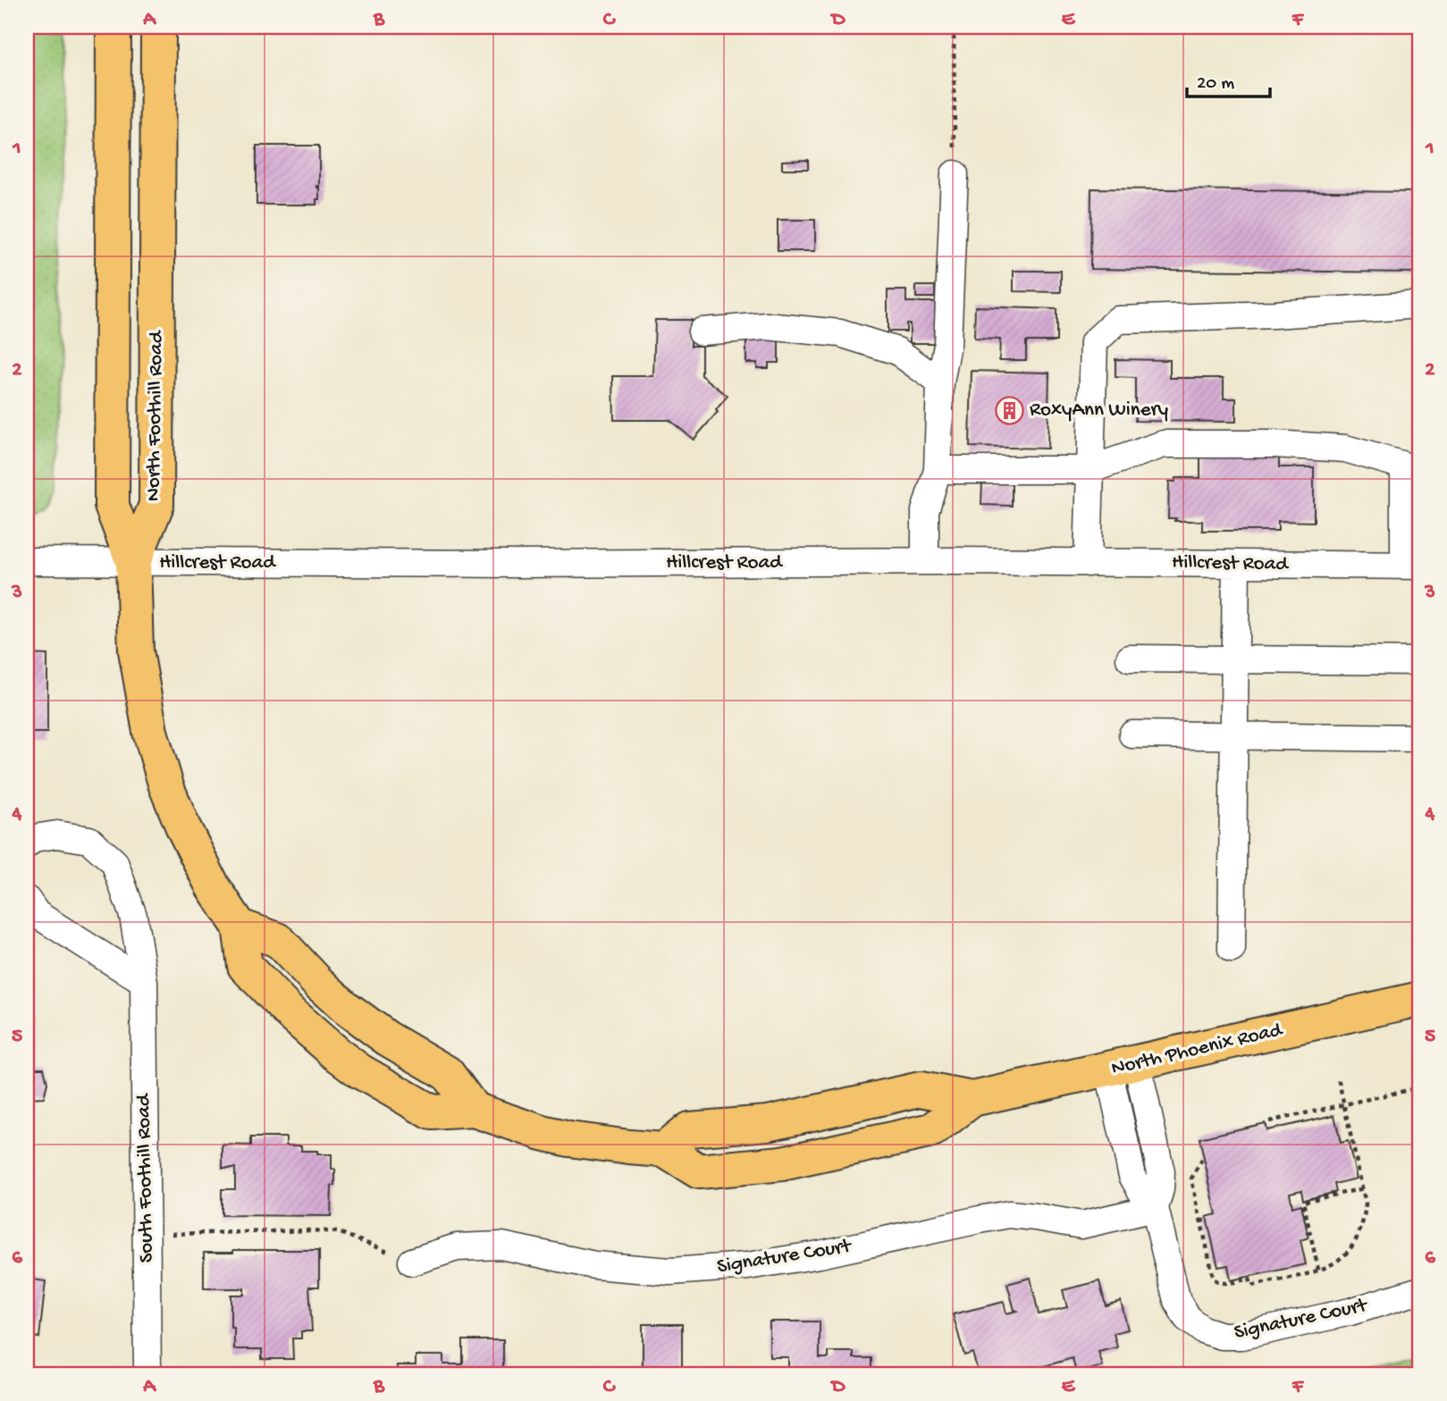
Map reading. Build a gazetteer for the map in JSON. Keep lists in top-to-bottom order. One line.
{"streets":{"main road":["North Foothill Road","North Phoenix Road"],"street":["Hillcrest Road","South Foothill Road","Signature Court"]},"crossings":[["North Foothill Road","Hillcrest Road"],["North Foothill Road","North Phoenix Road"],["Hillcrest Road","North Phoenix Road"],["North Phoenix Road","Signature Court"]],"places":{"building":["RoxyAnn Winery"]},"scale_bar":"20 m","grid":{"columns":["A","B","C","D","E","F"],"rows":["1","2","3","4","5","6"]}}
